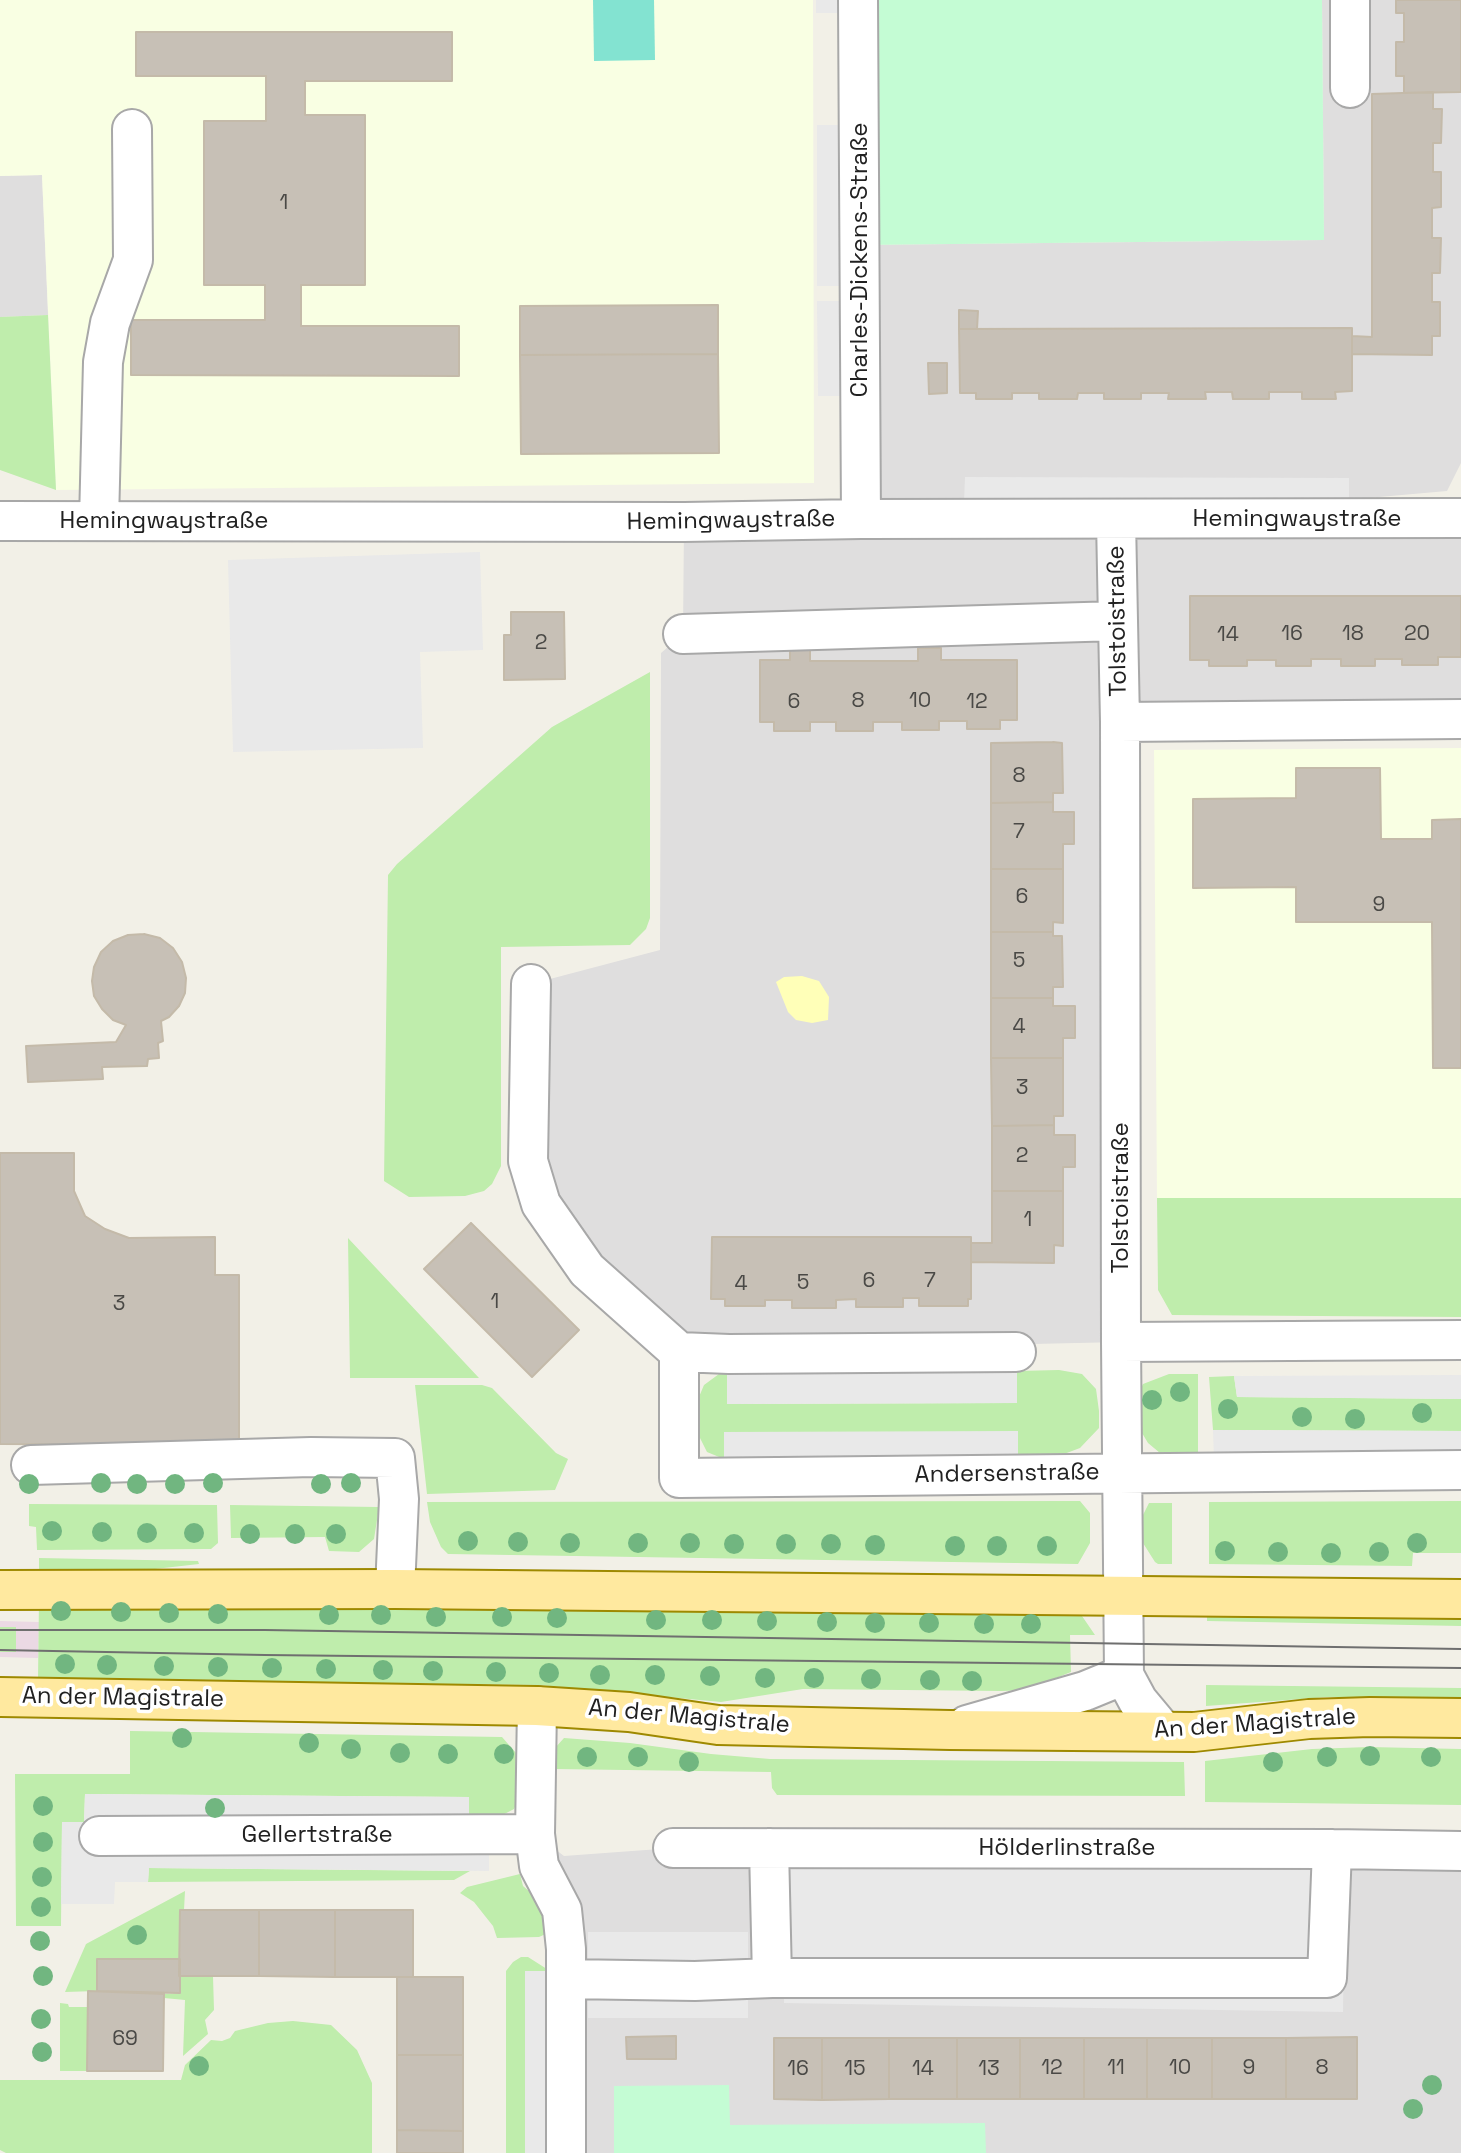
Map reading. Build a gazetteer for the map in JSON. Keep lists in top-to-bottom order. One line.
{"streets":{"main road":["An der Magistrale"],"street":["Charles-Dickens-Straße","Hemingwaystraße","Tolstoistraße","Andersenstraße","Gellertstraße","Hölderlinstraße"]},"crossings":[["Charles-Dickens-Straße","Hemingwaystraße"],["Hemingwaystraße","Tolstoistraße"],["Tolstoistraße","Andersenstraße"]],"house_numbers":["1","16","18","20","14","2","8","10","6","12","8","7","6","9","5","4","3","2","1","6","7","5","4","1","3","69","12","11","10","9","8","16","15","14","13"]}
